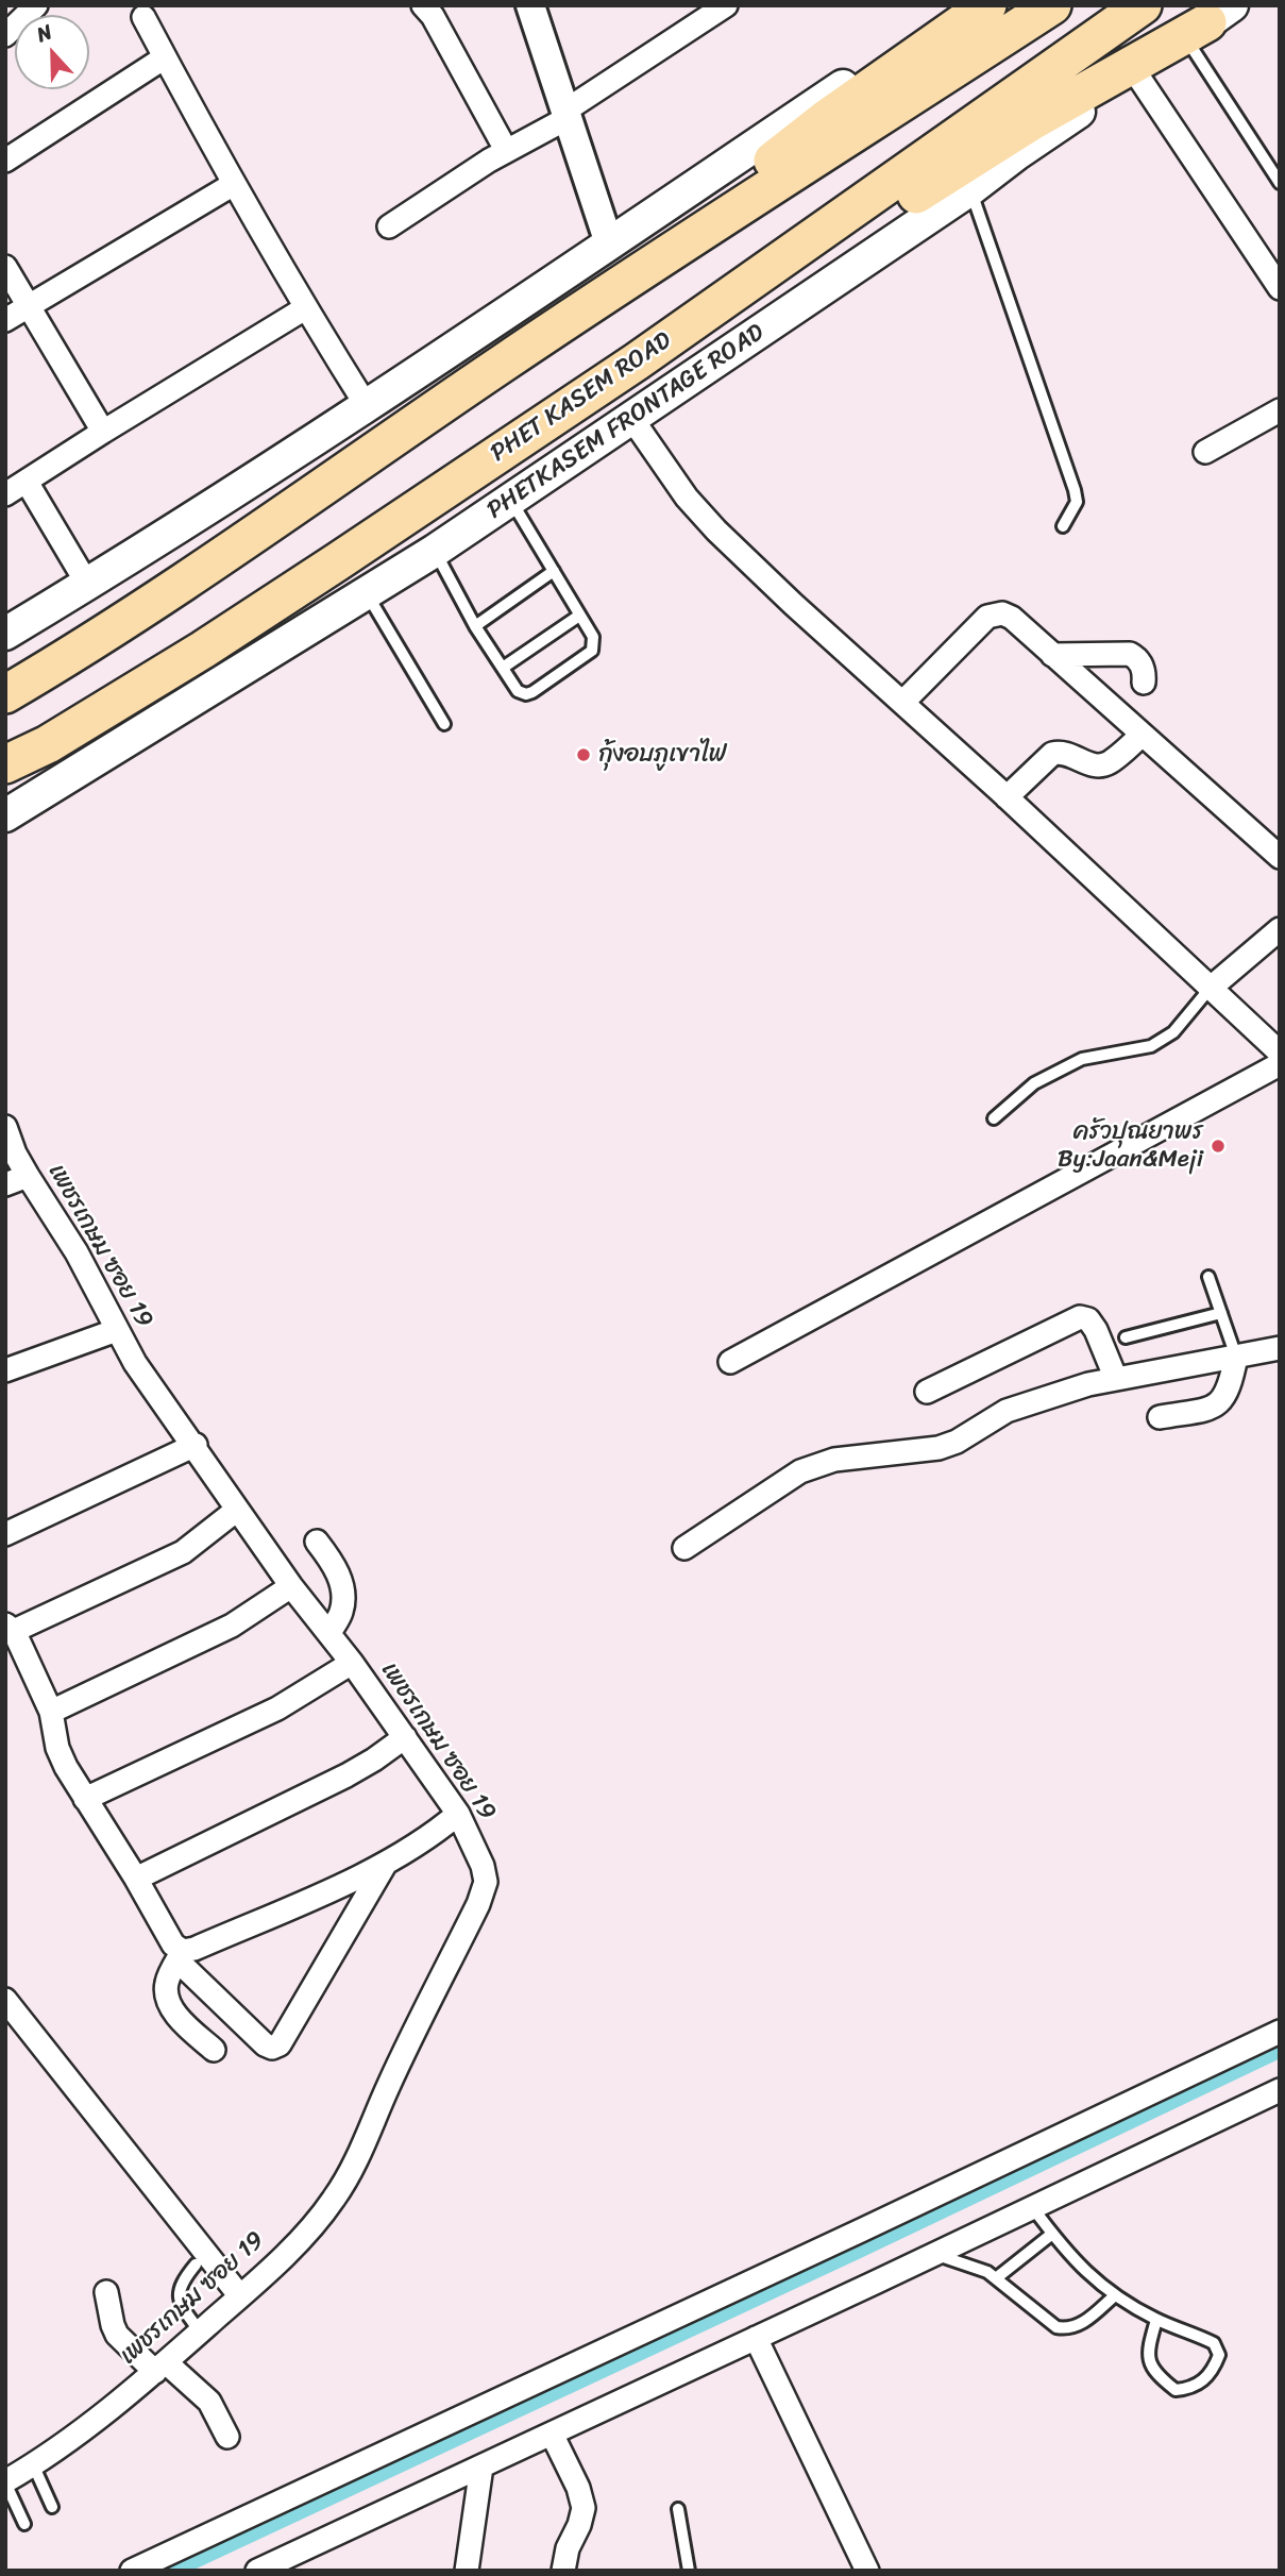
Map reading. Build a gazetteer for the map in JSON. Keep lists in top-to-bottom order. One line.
{"streets":{"highway":["PHET KASEM ROAD"],"main road":["PHETKASEM FRONTAGE ROAD"],"street":["เพชรเกษม ซอย 19"]},"places":["กุ้งอบภูเขาไฟ","ครัวปุณยาพร By:Jaan&Meji"],"north":"top"}
